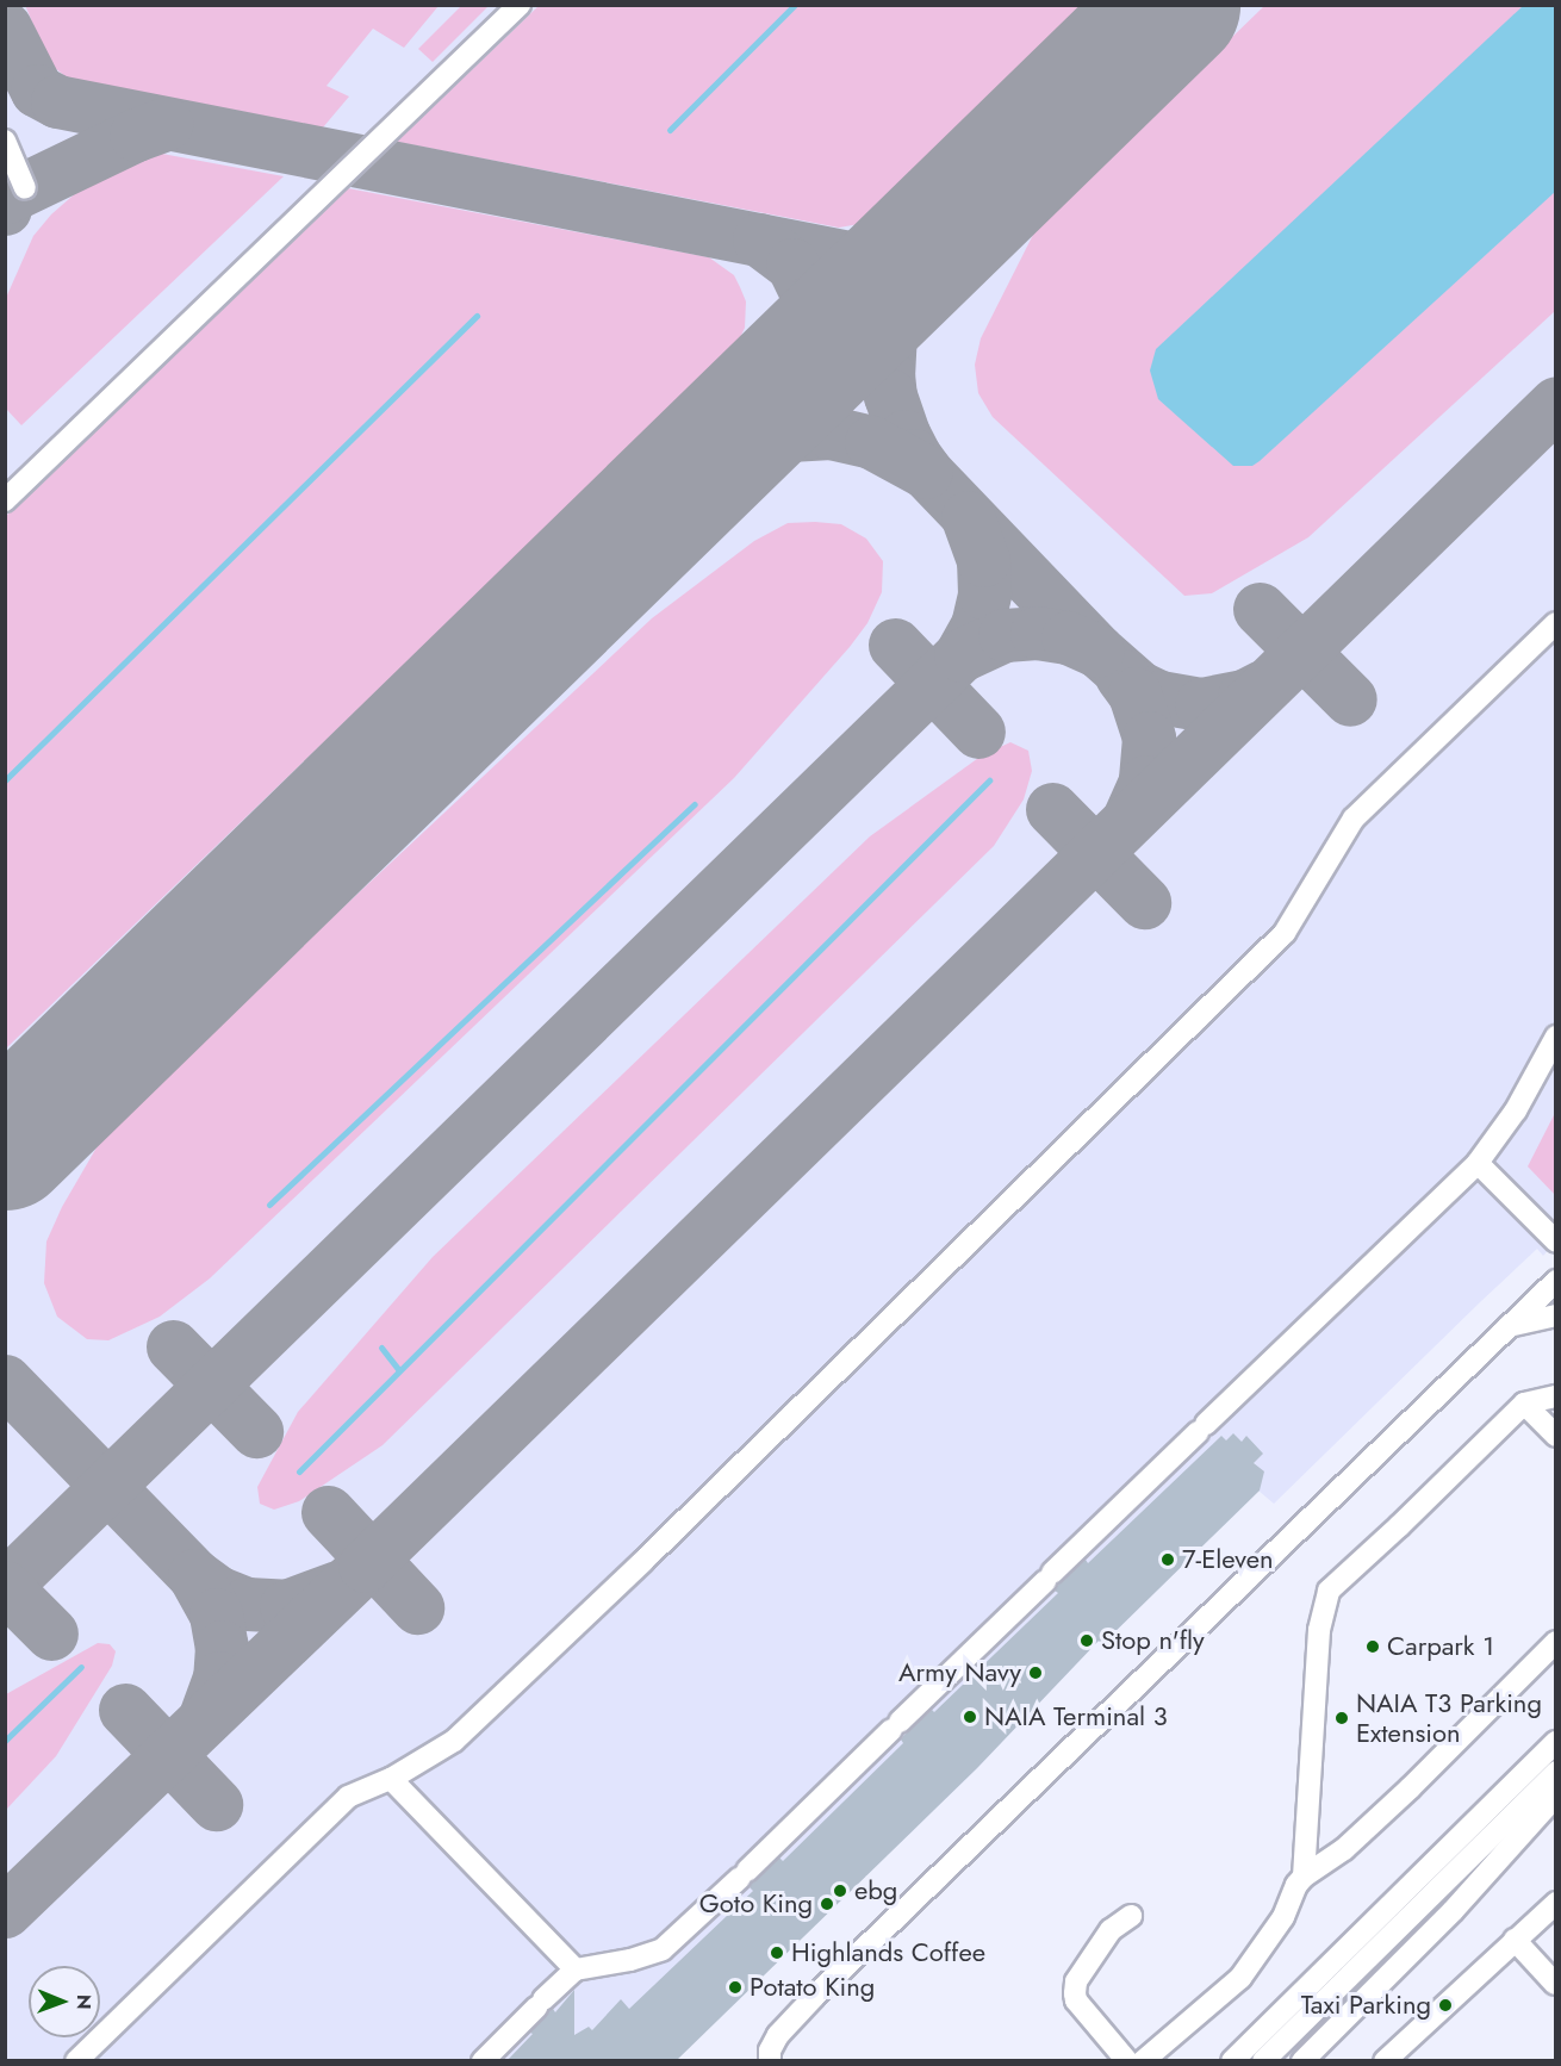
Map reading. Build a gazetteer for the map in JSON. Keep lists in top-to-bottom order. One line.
{"places":["7-Eleven","Stop n'fly","Carpark 1","Army Navy","NAIA Terminal 3","NAIA T3 Parking Extension","ebg","Goto King","Highlands Coffee","Potato King","Taxi Parking"],"north":"right"}
